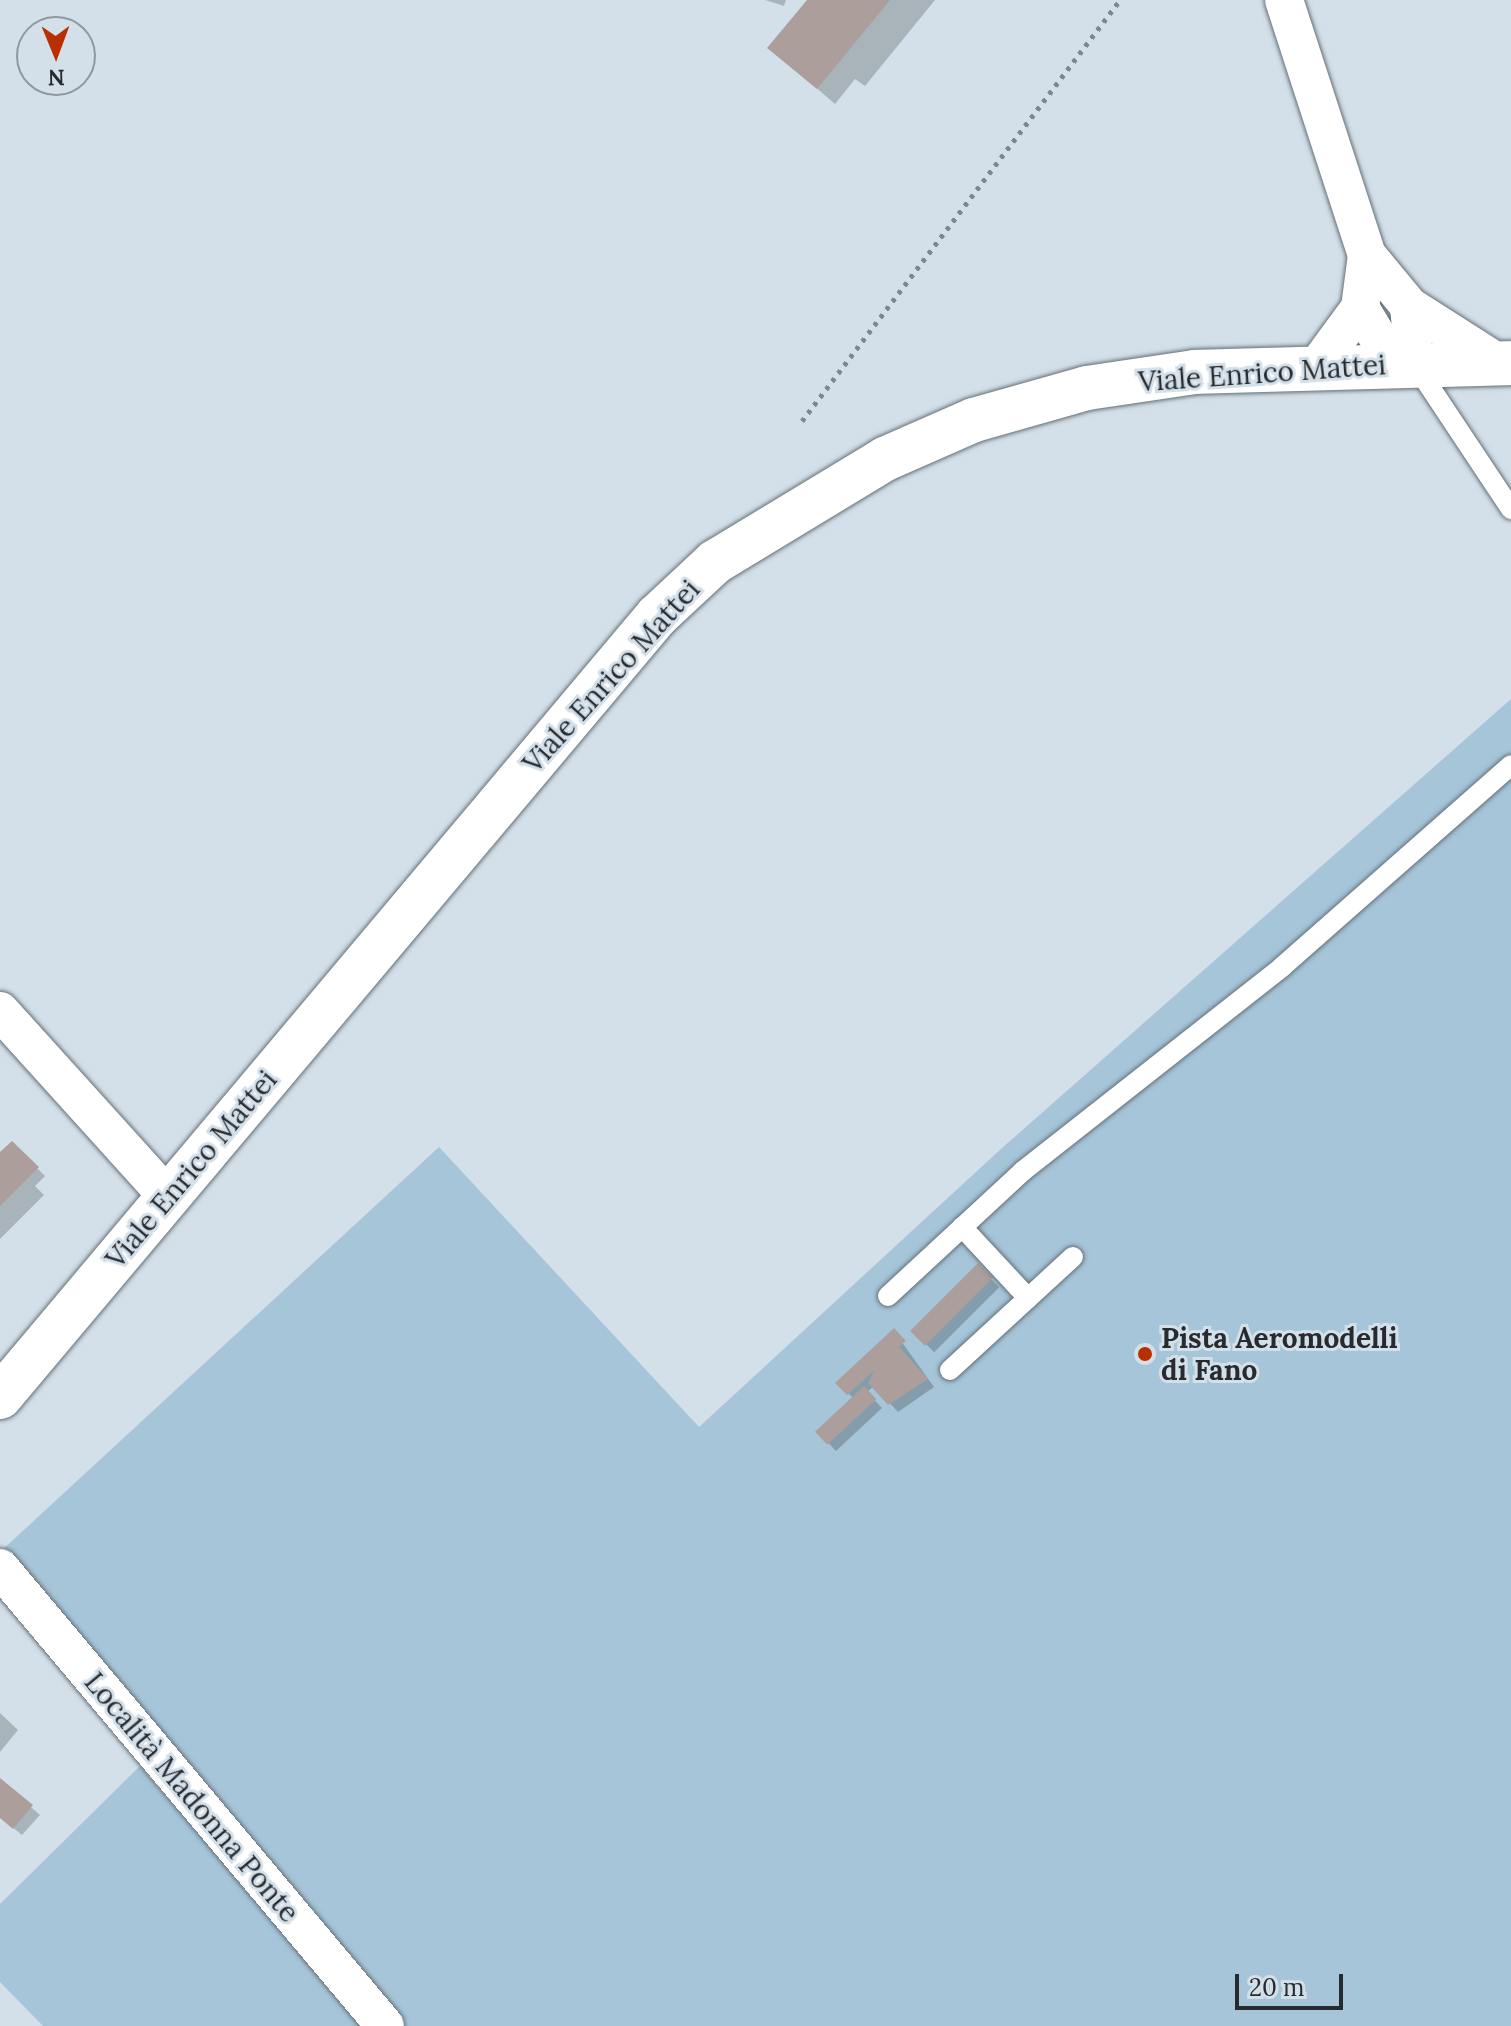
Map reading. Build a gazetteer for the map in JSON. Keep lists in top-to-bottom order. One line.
{"streets":{"street":["Viale Enrico Mattei","Località Madonna Ponte"]},"places":["Pista Aeromodelli di Fano"],"scale_bar":"20 m","north":"bottom"}
